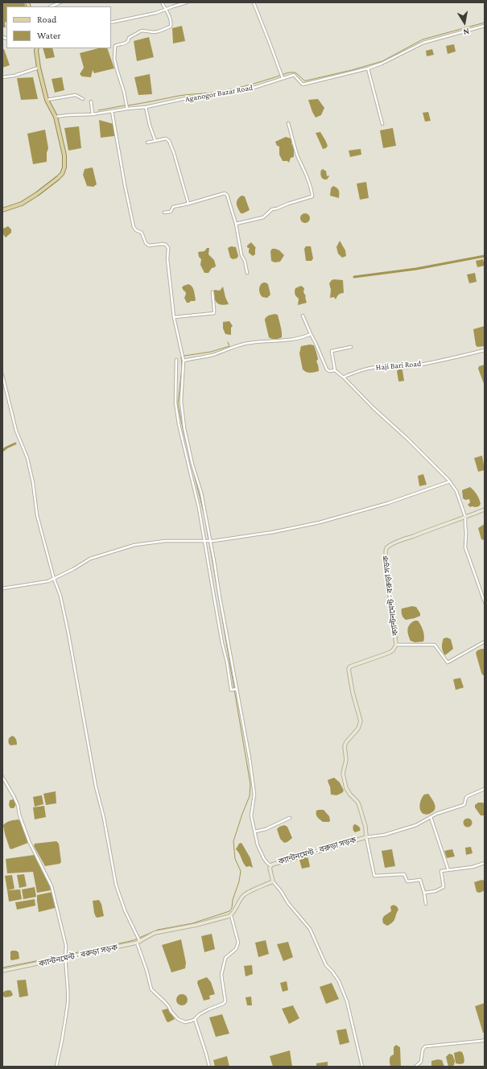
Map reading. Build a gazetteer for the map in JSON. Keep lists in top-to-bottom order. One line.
{"streets":{"main road":["ক্যান্টনমেন্ট - বরুড়া সড়ক"],"street":["Aganogor Bazar Road","Haji Bari Road"]},"legend":["Road","Water"],"north":"bottom"}
